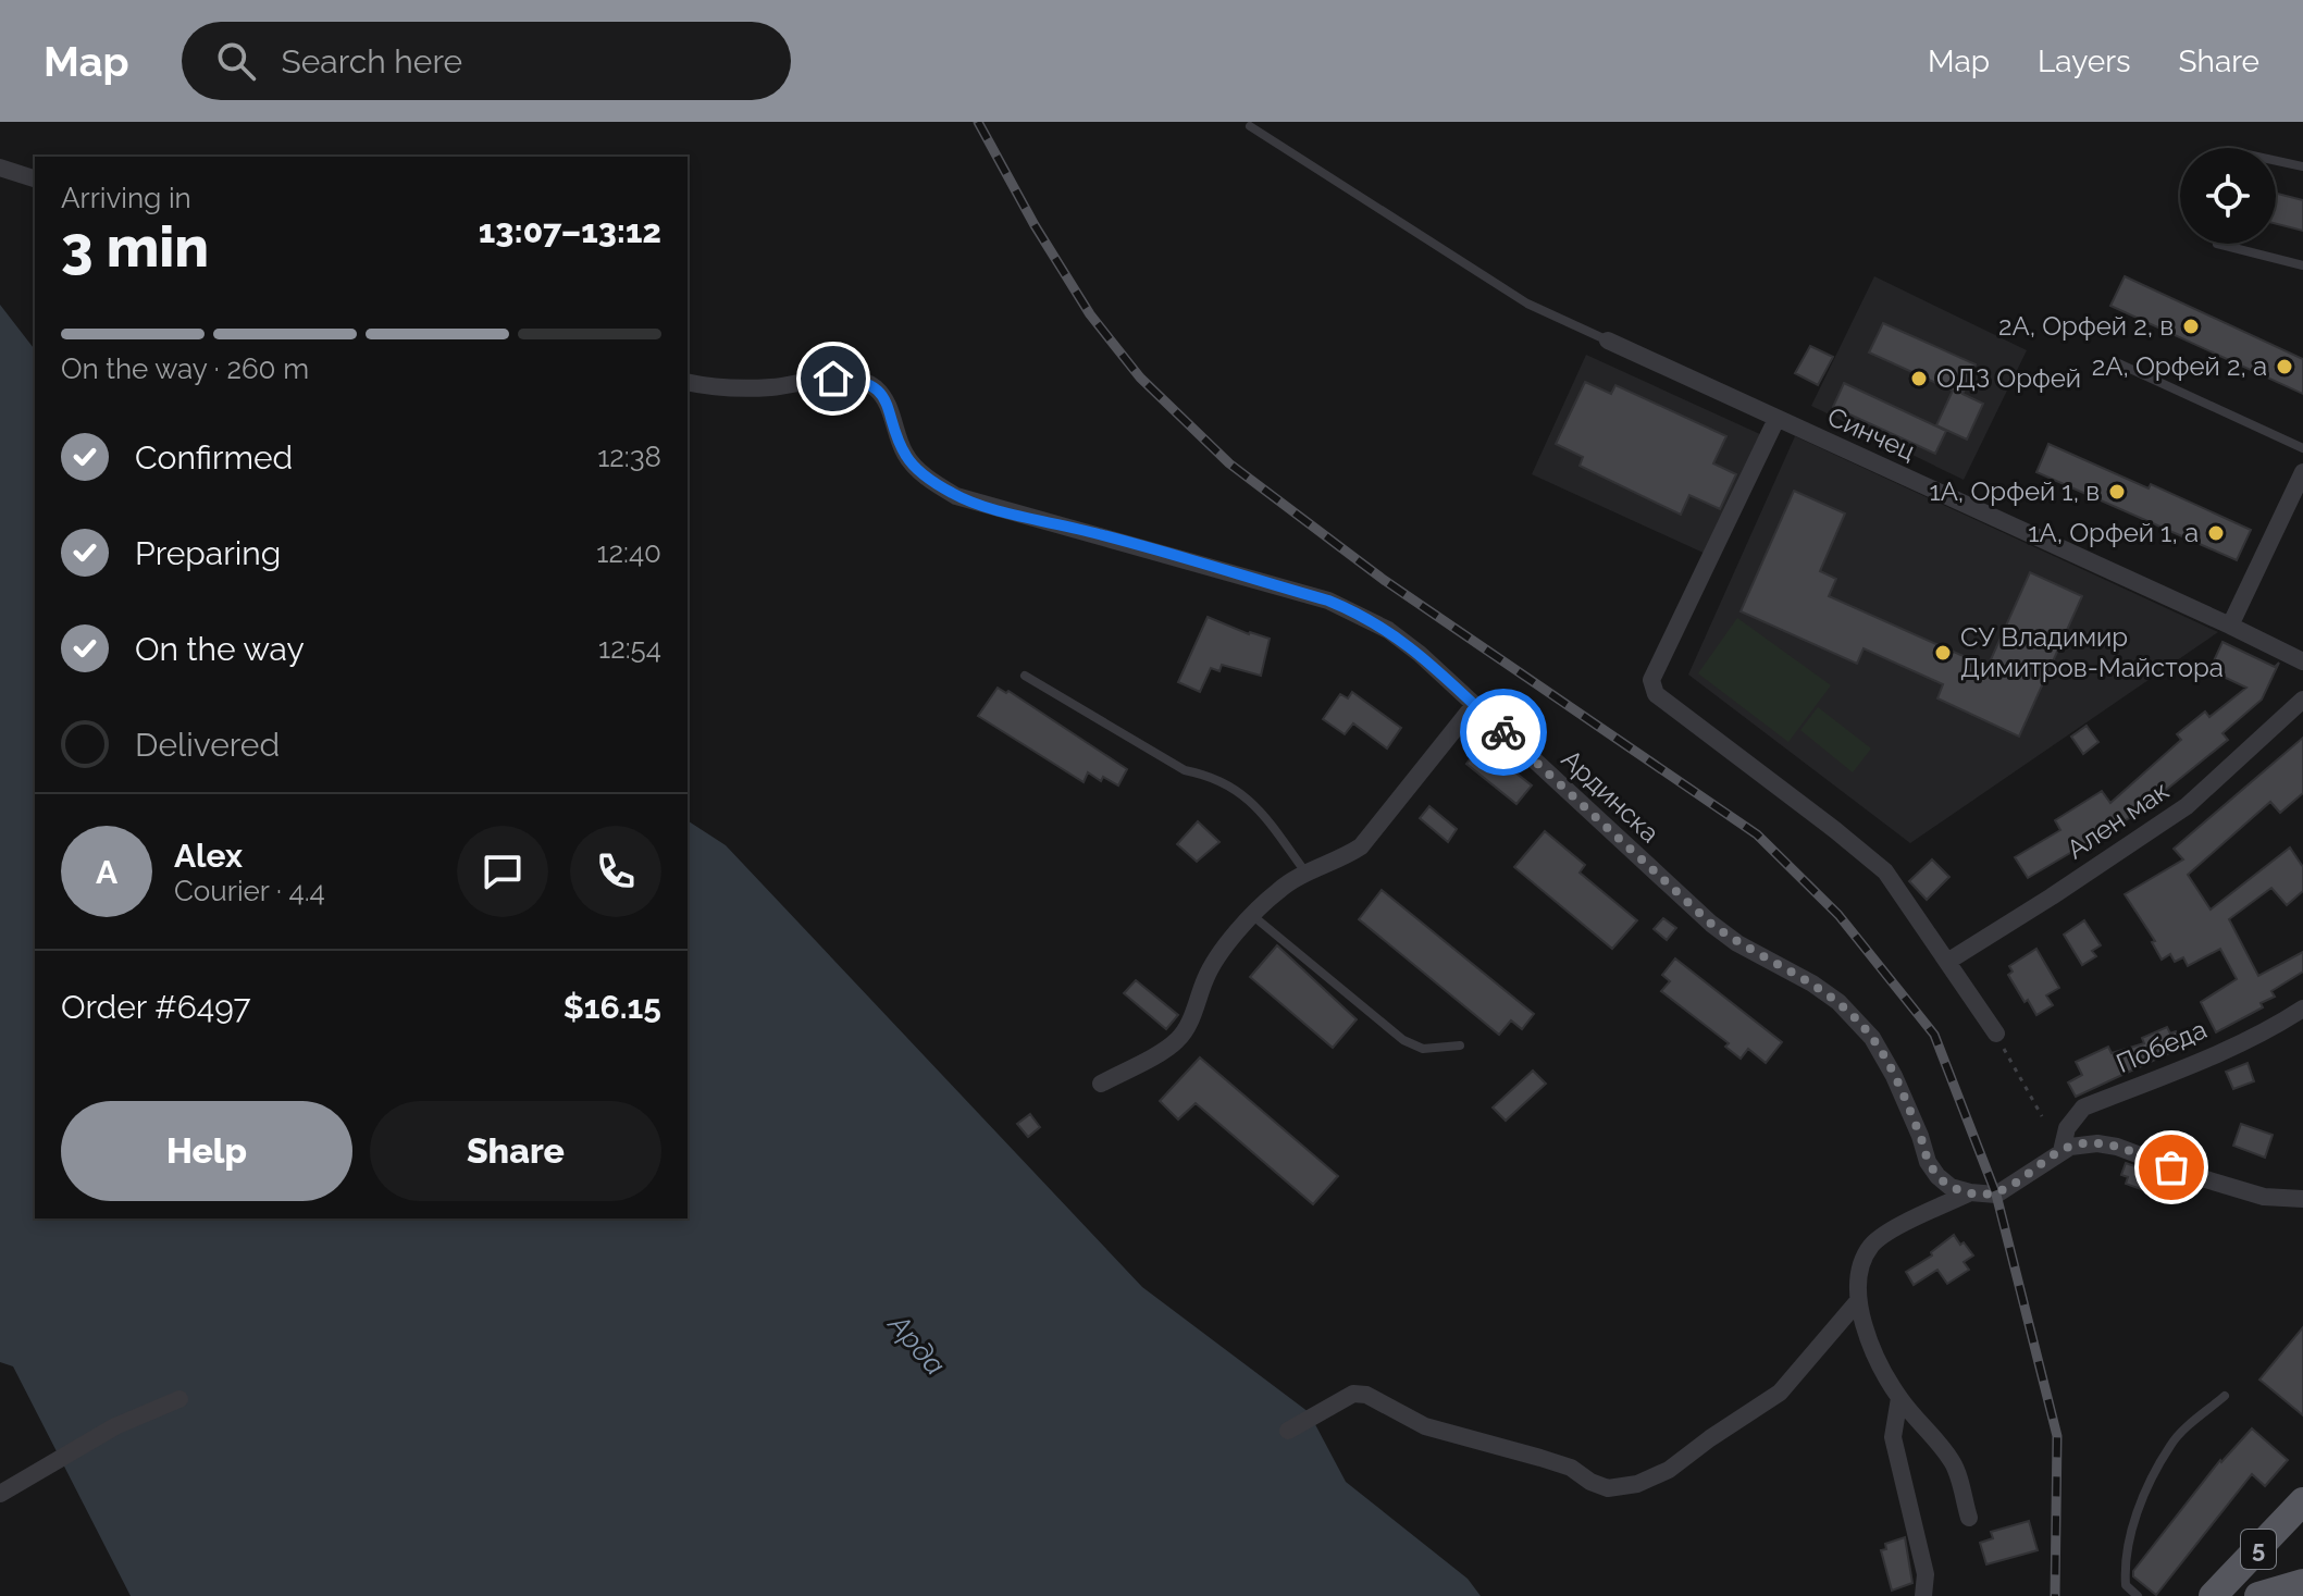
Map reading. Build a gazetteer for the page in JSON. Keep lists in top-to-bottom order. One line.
{"streets":{"main road":["5"],"street":["Синчец","Ардинска","Ален мак","Победа"]},"water":["Арда"],"places":["2А, Орфей 2, в","2А, Орфей 2, а","ОДЗ Орфей","1А, Орфей 1, в","1А, Орфей 1, а","СУ Владимир Димитров-Майстора"],"page":{"header":"Map","search":"Search here","nav":["Map","Layers","Share"],"heading":["3 min","Arriving in","13:07–13:12"],"panel":["Alex","Courier · 4.4","Order #6497","$16.15"],"bar":"On the way · 260 m","list":[["Confirmed","12:38"],["Preparing","12:40"],["On the way","12:54"],"Delivered"],"round":"A","buttons":["Help","Share"]}}
